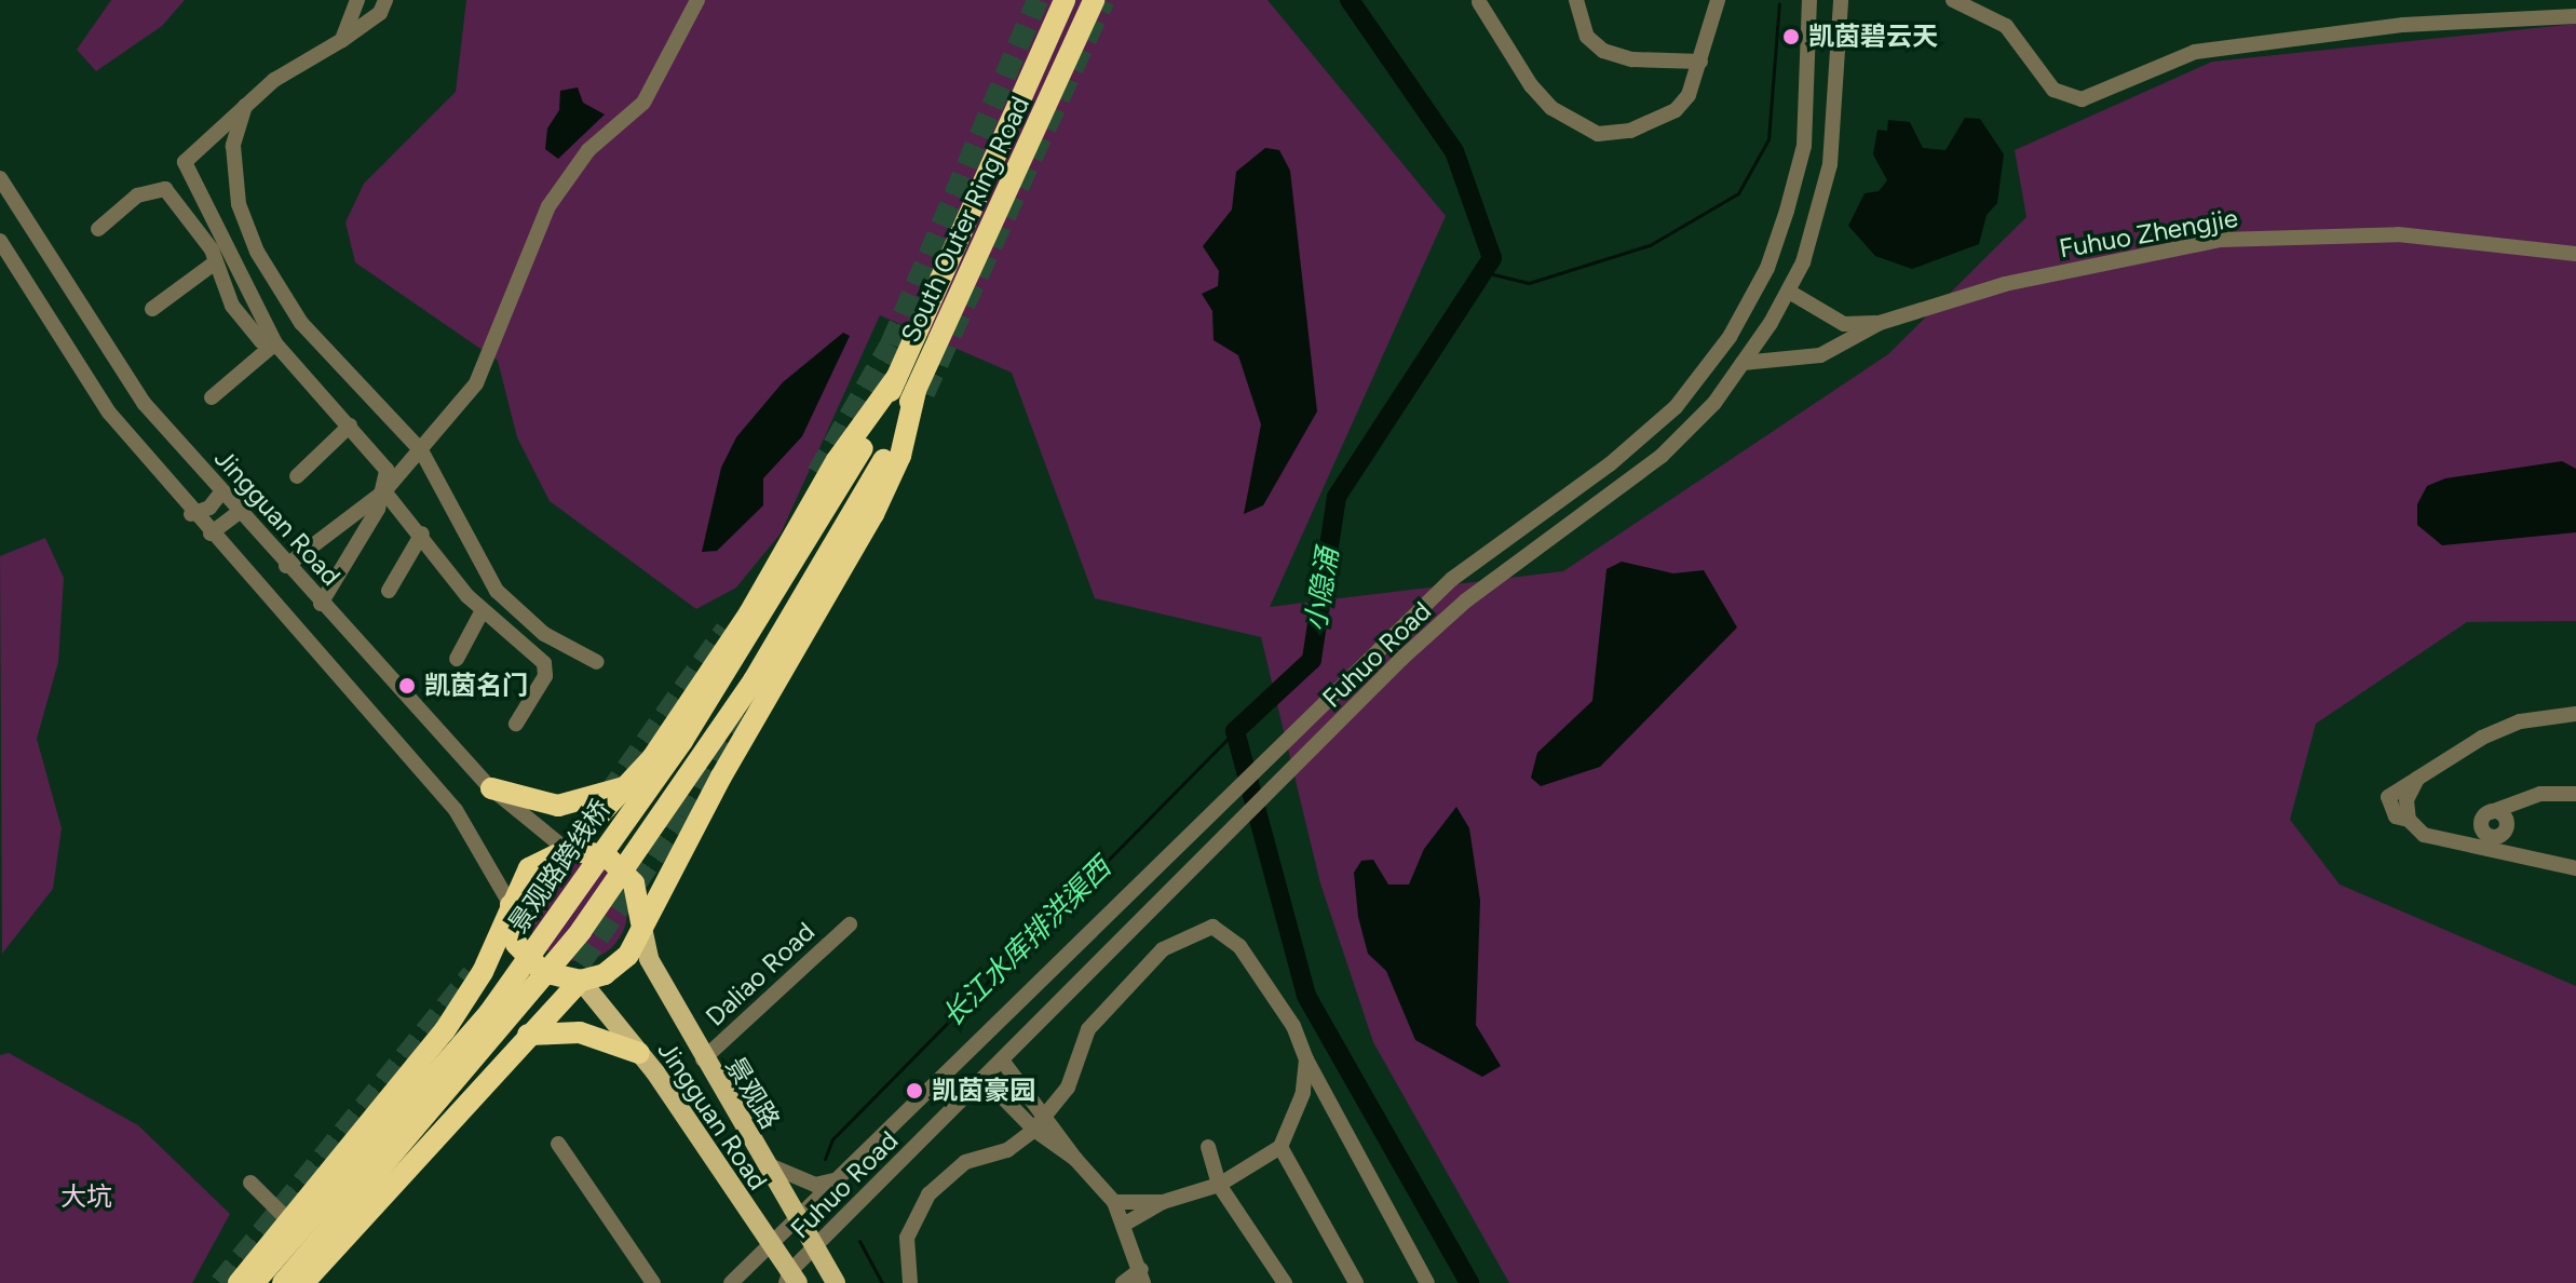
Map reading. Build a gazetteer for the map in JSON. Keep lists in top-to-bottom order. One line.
{"streets":{"highway":["South Outer Ring Road","景观路跨线桥"],"main road":["Jingguan Road","景观路"],"street":["Fuhuo Zhengjie","Fuhuo Road","Daliao Road"]},"crossings":[["South Outer Ring Road","景观路跨线桥"],["Fuhuo Zhengjie","Fuhuo Road"],["Jingguan Road","Fuhuo Road"],["Jingguan Road","景观路"],["Fuhuo Road","景观路"],["Daliao Road","景观路"]],"water":["小隐涌","长江水库排洪渠西"],"parks":["大坑"],"places":["凯茵碧云天","凯茵名门","凯茵豪园"]}
